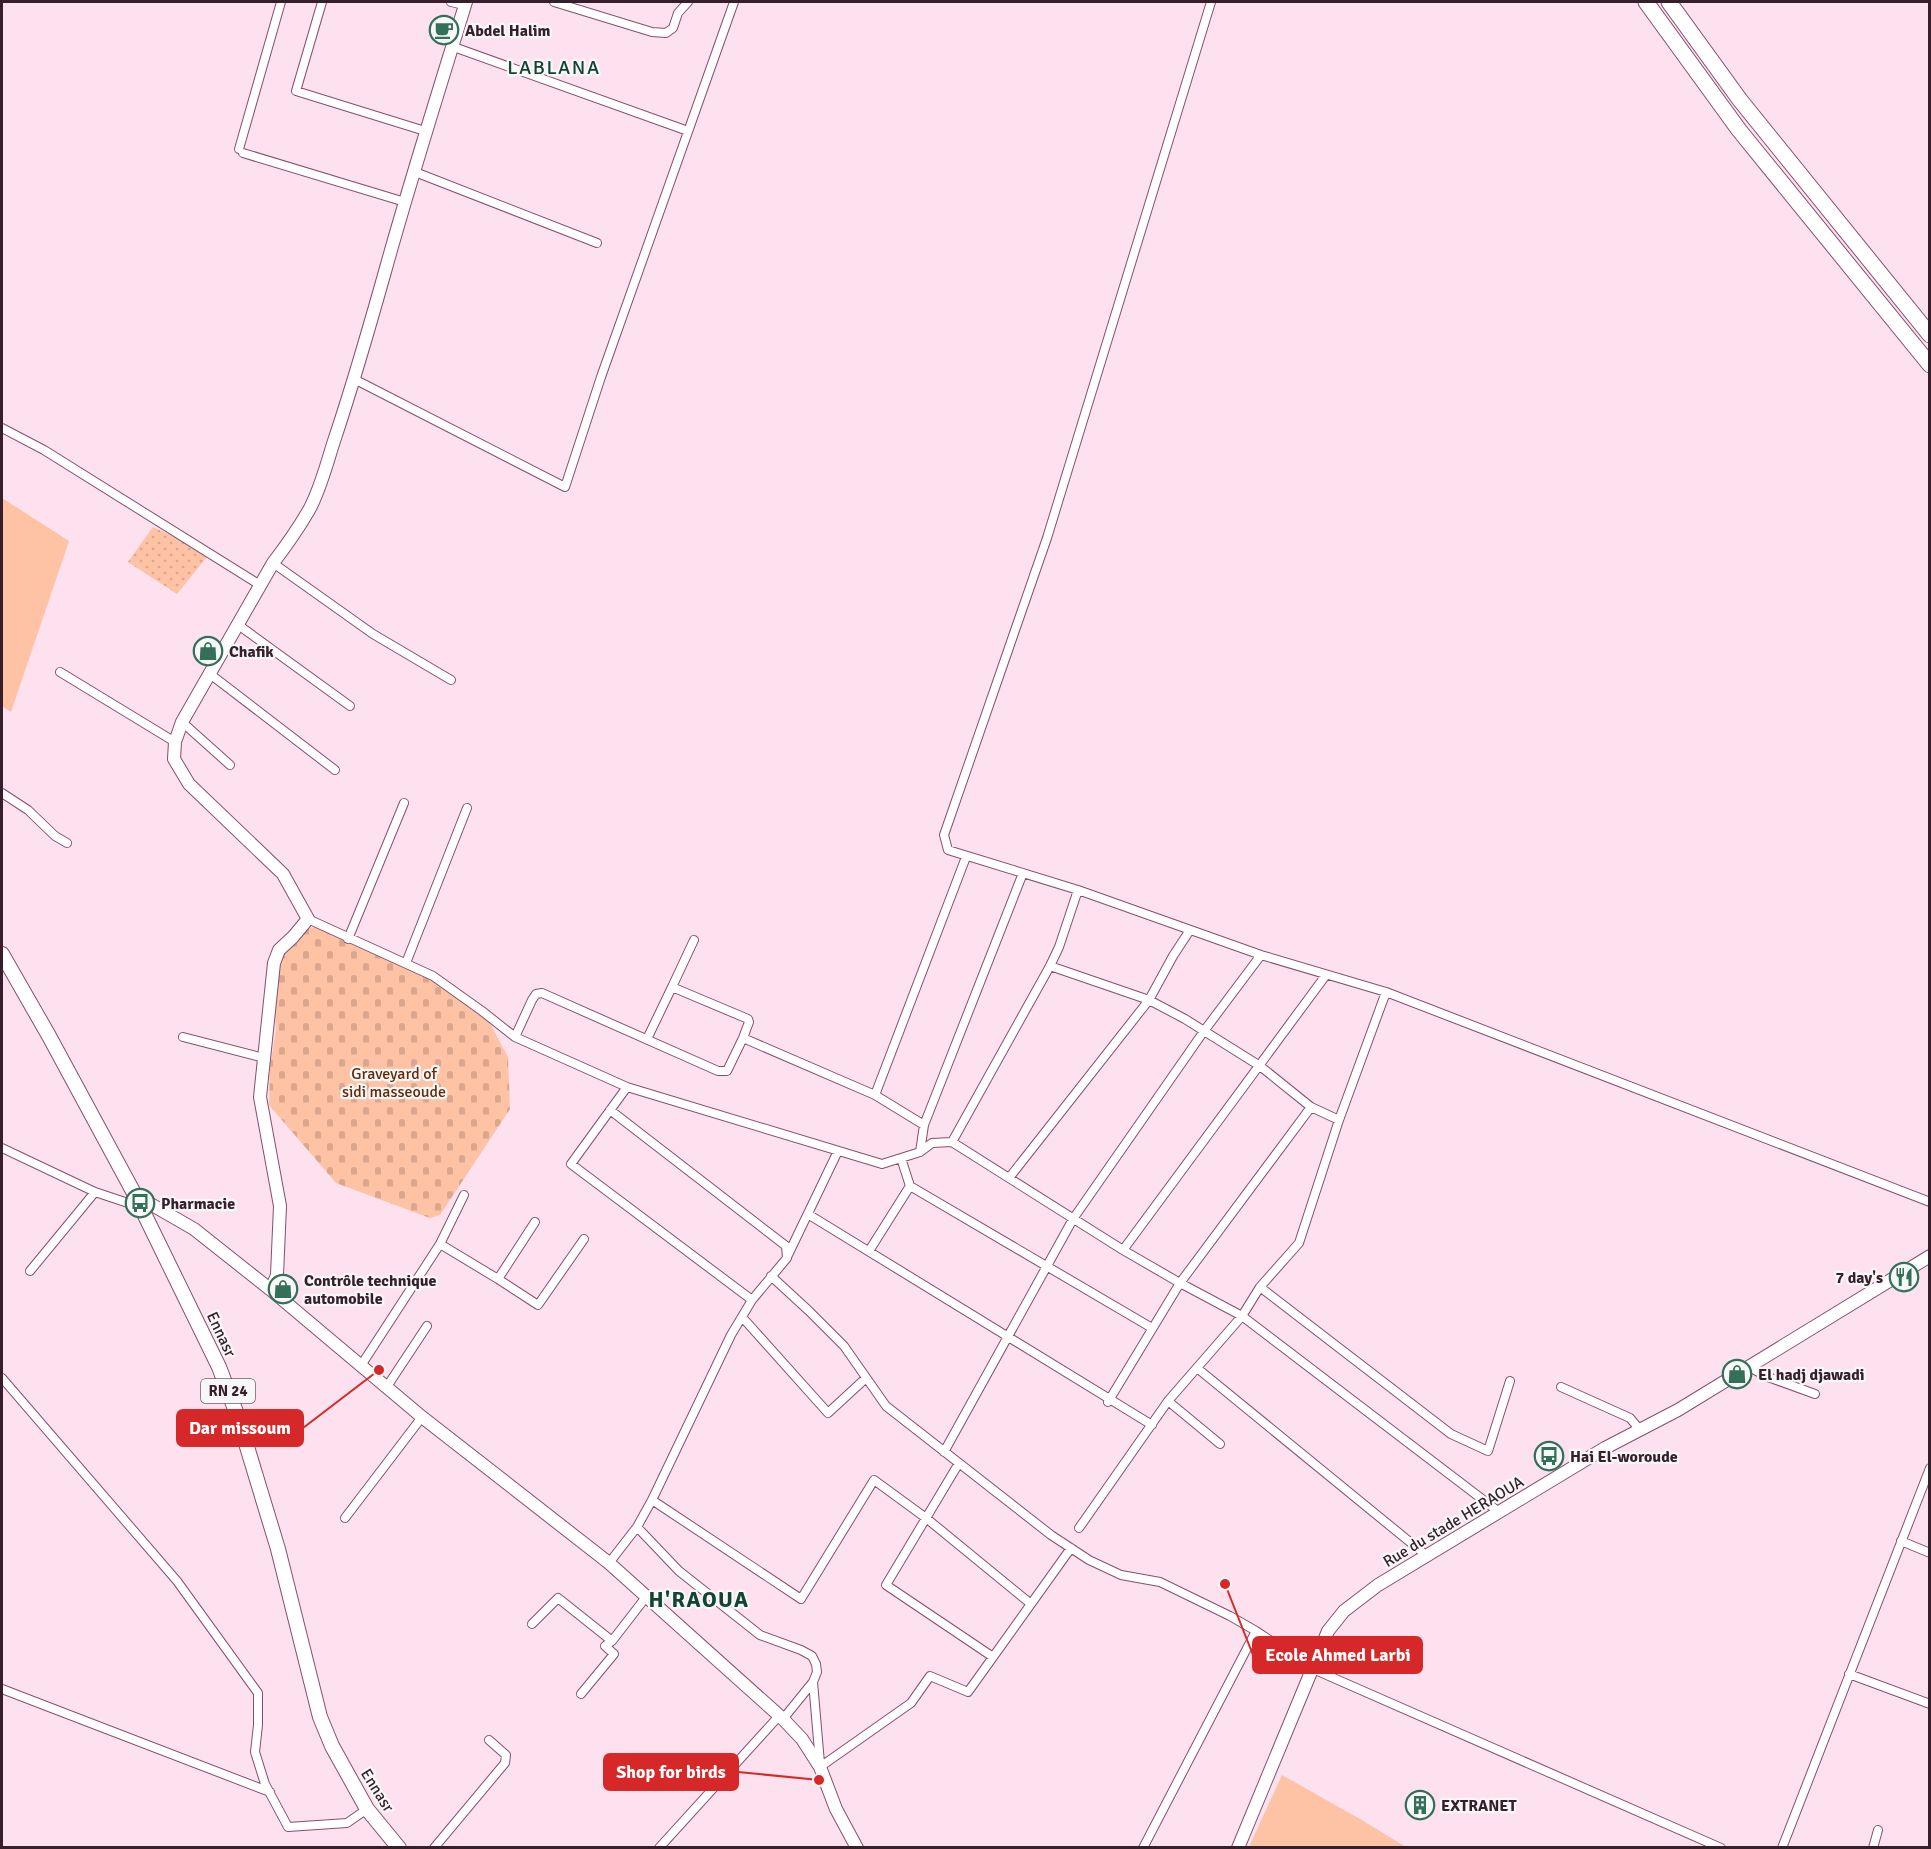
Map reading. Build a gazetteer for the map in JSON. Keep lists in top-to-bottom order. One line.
{"streets":{"main road":["Ennasr","RN 24"],"street":["Rue du stade HERAOUA"]},"districts":["LABLANA","H'RAOUA"],"parks":["Graveyard of sidi masseoude"],"places":{"cafe":["Abdel Halim"],"shop":["Chafik","Contrôle technique automobile","El hadj djawadi"],"bus stop":["Pharmacie","Hai El-woroude"],"restaurant":["7 day's"],"other":["Dar missoum","Ecole Ahmed Larbi","Shop for birds"],"building":["EXTRANET"]}}
